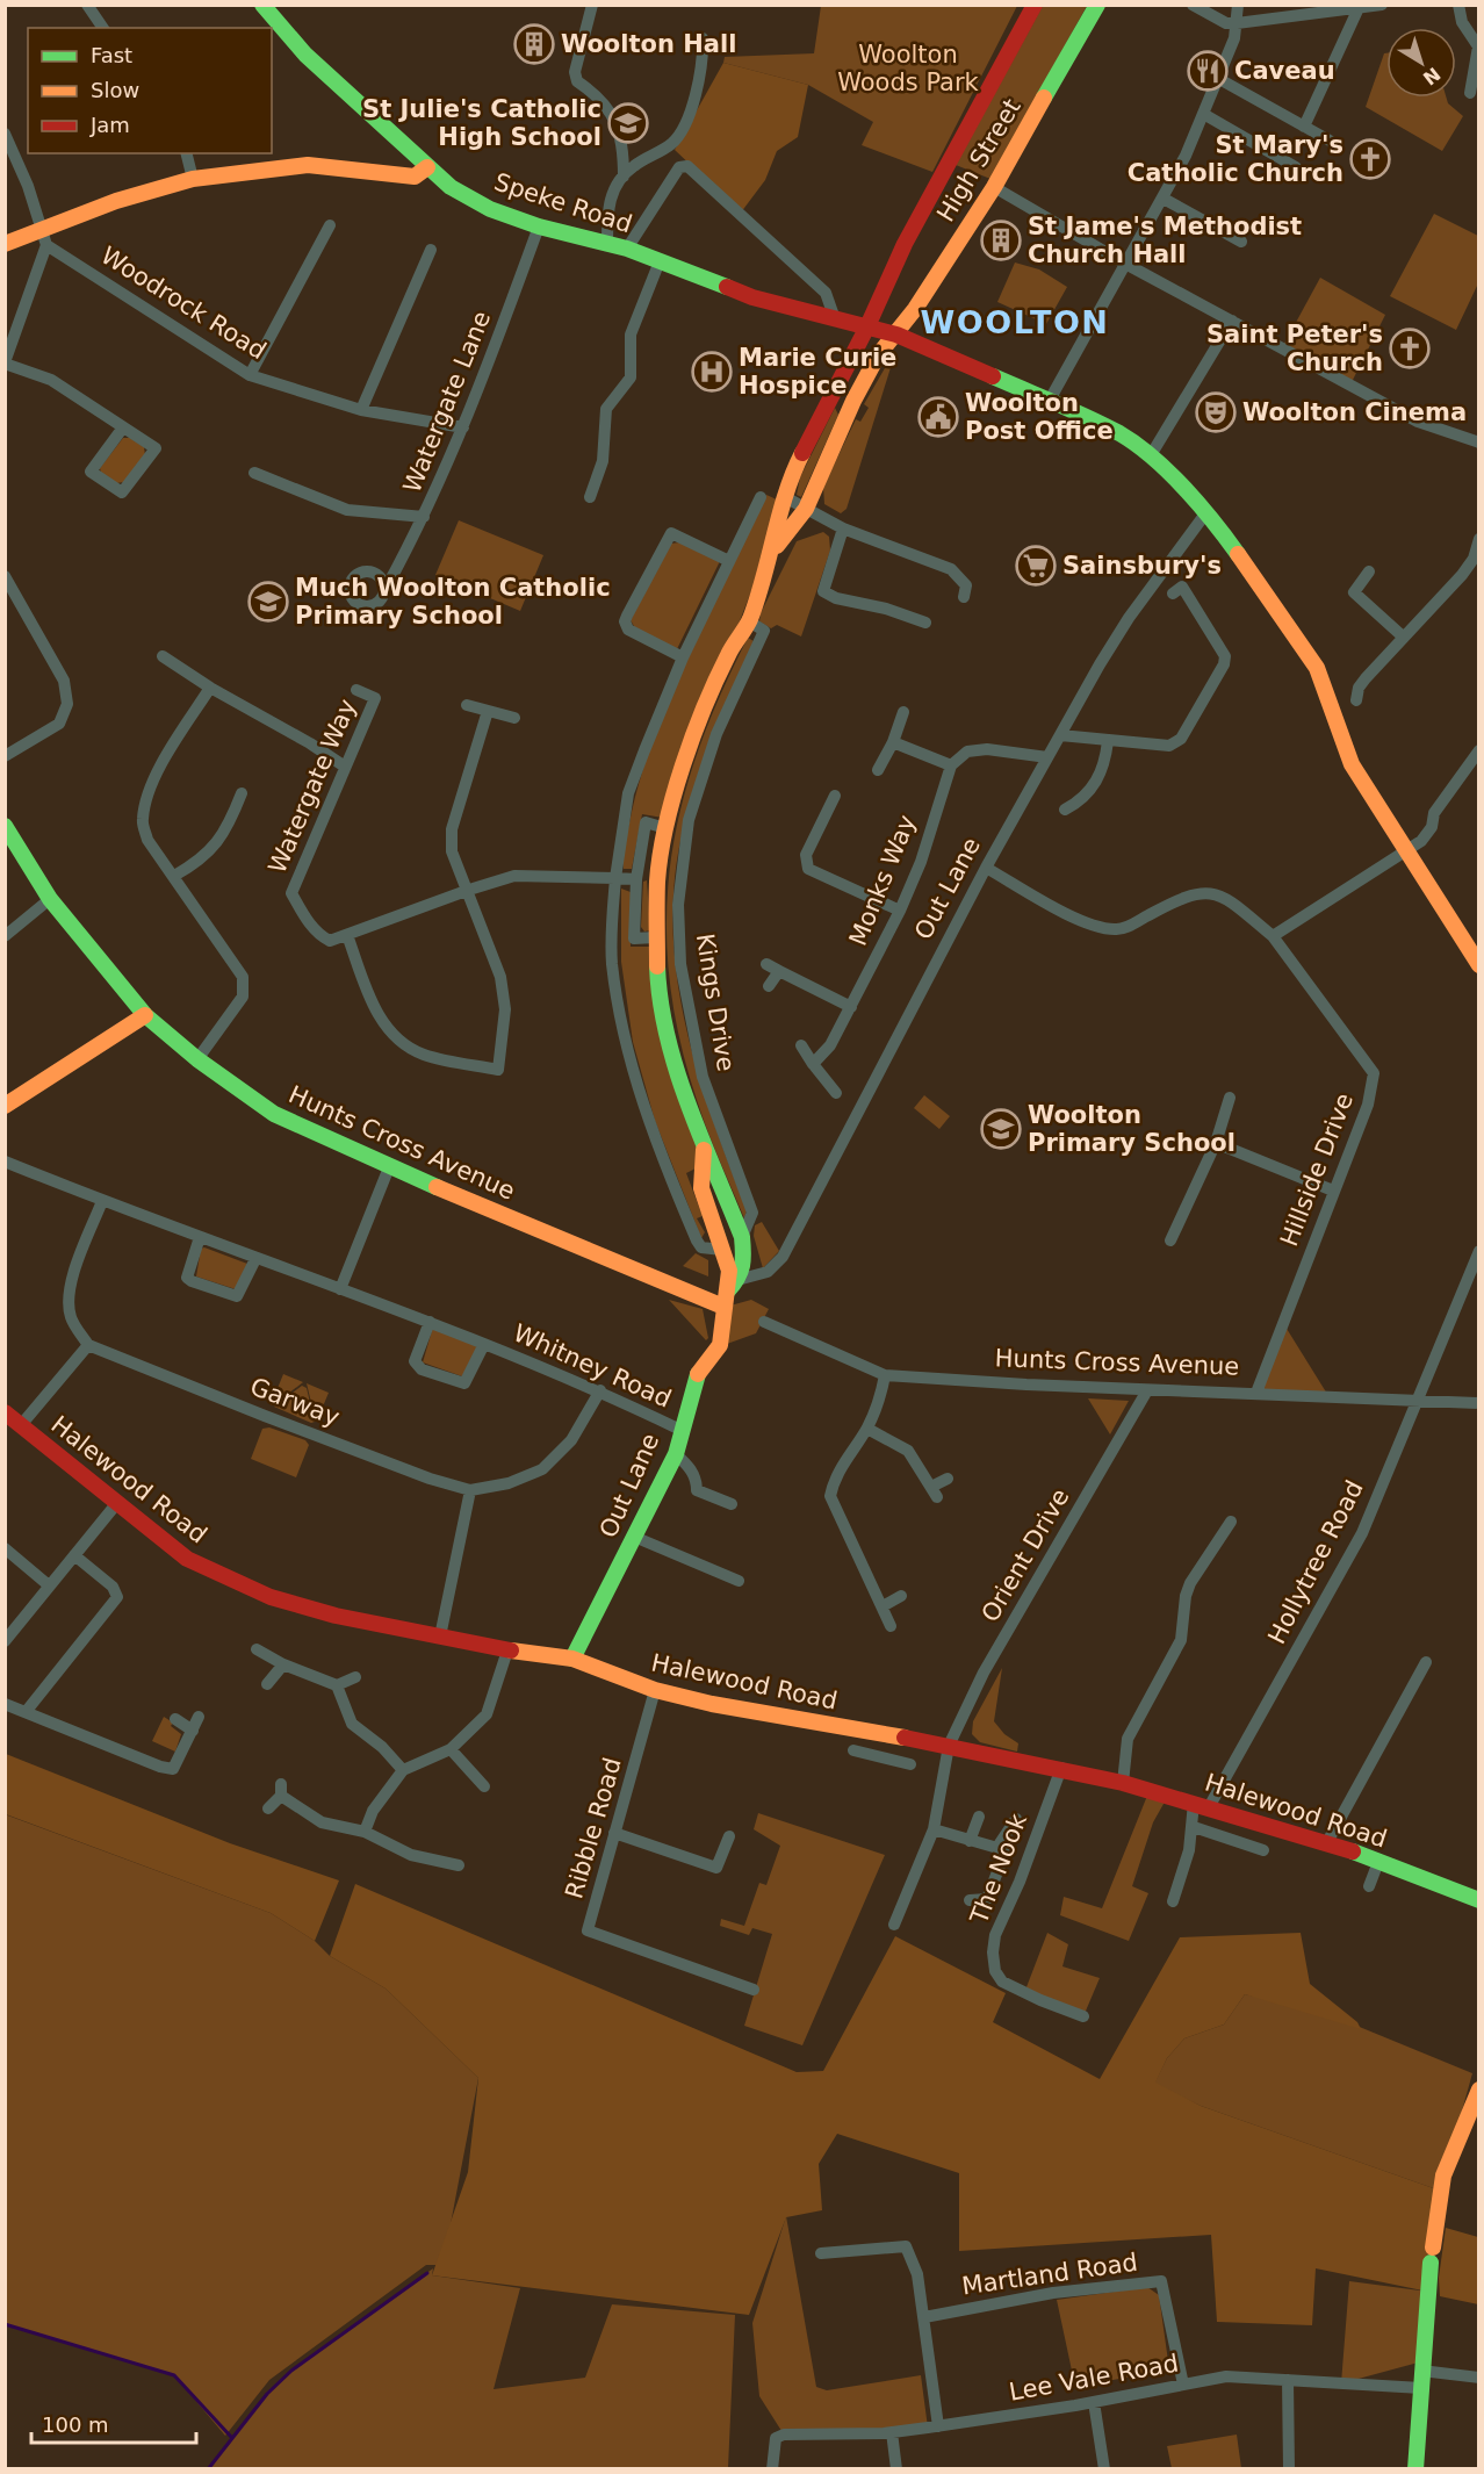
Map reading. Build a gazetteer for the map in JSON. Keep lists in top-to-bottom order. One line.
{"streets":{"street":["High Street","Speke Road","Woodrock Road","Watergate Lane","Watergate Way","Monks Way","Out Lane","Kings Drive","Hunts Cross Avenue","Hillside Drive","Whitney Road","Garway","Halewood Road","Orient Drive","Hollytree Road","Ribble Road","The Nook","Martland Road","Lee Vale Road"]},"crossings":[["High Street","Speke Road"],["High Street","Kings Drive"],["Speke Road","Watergate Lane"],["Speke Road","Out Lane"],["Speke Road","Kings Drive"],["Woodrock Road","Watergate Lane"],["Out Lane","Kings Drive"],["Out Lane","Hunts Cross Avenue"],["Out Lane","Whitney Road"],["Out Lane","Halewood Road"],["Hunts Cross Avenue","Hillside Drive"],["Hunts Cross Avenue","Orient Drive"],["Hunts Cross Avenue","Hollytree Road"],["Whitney Road","Garway"],["Halewood Road","Orient Drive"],["Halewood Road","Hollytree Road"],["Halewood Road","Ribble Road"],["Halewood Road","The Nook"],["Martland Road","Lee Vale Road"]],"districts":["WOOLTON"],"parks":["Woolton Woods Park"],"places":{"building":["Woolton Hall","St Jame's Methodist Church Hall"],"restaurant":["Caveau"],"school or university":["St Julie's Catholic High School","Much Woolton Catholic Primary School","Woolton Primary School"],"church":["St Mary's Catholic Church","Saint Peter's Church"],"hospital":["Marie Curie Hospice"],"theatre":["Woolton Cinema"],"public building":["Woolton Post Office"],"supermarket":["Sainsbury's"]},"legend":["Fast","Slow","Jam"],"scale_bar":"100 m","north":"bottom right"}
